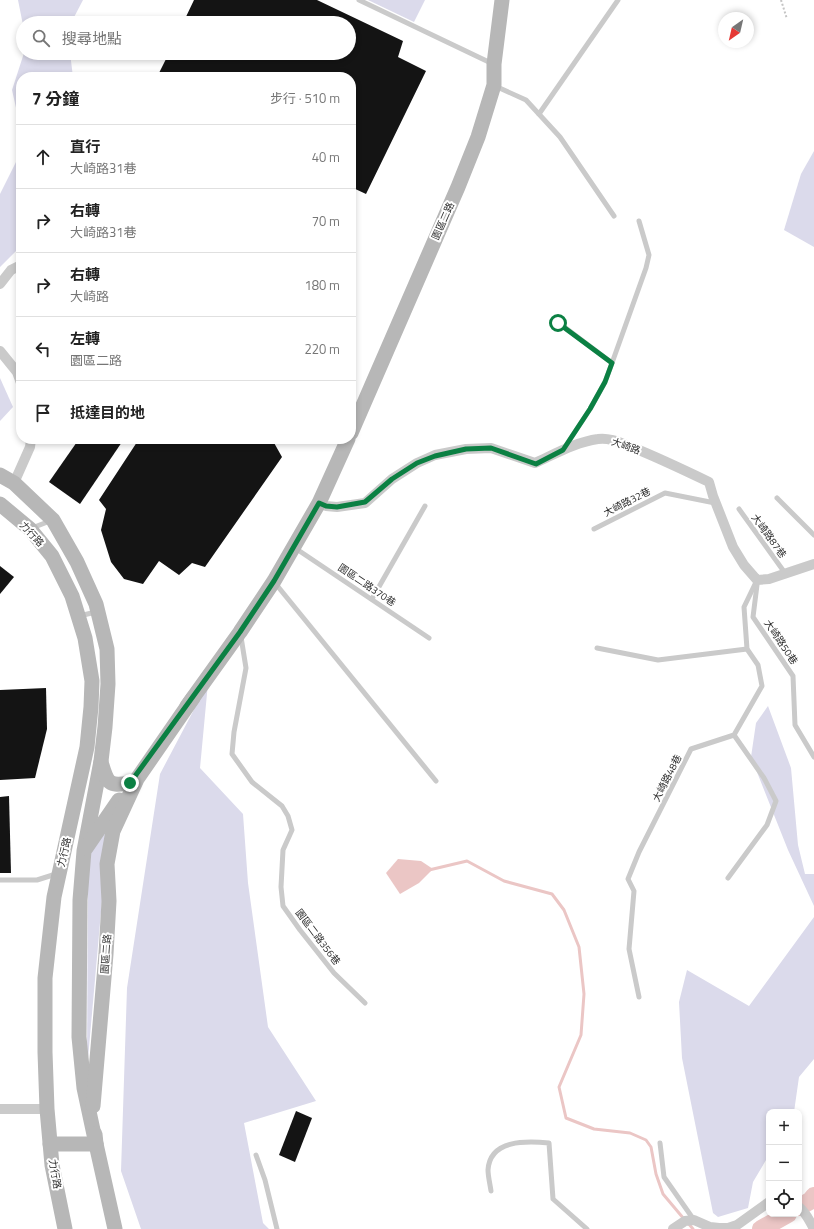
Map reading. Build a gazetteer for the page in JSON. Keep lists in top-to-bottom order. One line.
{"streets":{"street":["園區二路","大崎路","力行路"],"lane":["大崎路32巷","大崎路87巷","園區二路370巷","大崎路50巷","大崎路48巷","園區二路356巷"]},"crossings":[["園區二路","大崎路"],["園區二路","力行路"],["園區二路","園區二路370巷"],["園區二路","園區二路356巷"],["大崎路","大崎路32巷"],["大崎路","大崎路50巷"]],"north":"bottom left","page":{"search":"搜尋地點","heading":["7 分鐘","步行 · 510 m"],"list":[["直行","大崎路31巷","40 m"],["右轉","大崎路31巷","70 m"],["右轉","大崎路","180 m"],["左轉","園區二路","220 m"],"抵達目的地"],"map_buttons":["+","−"]}}
